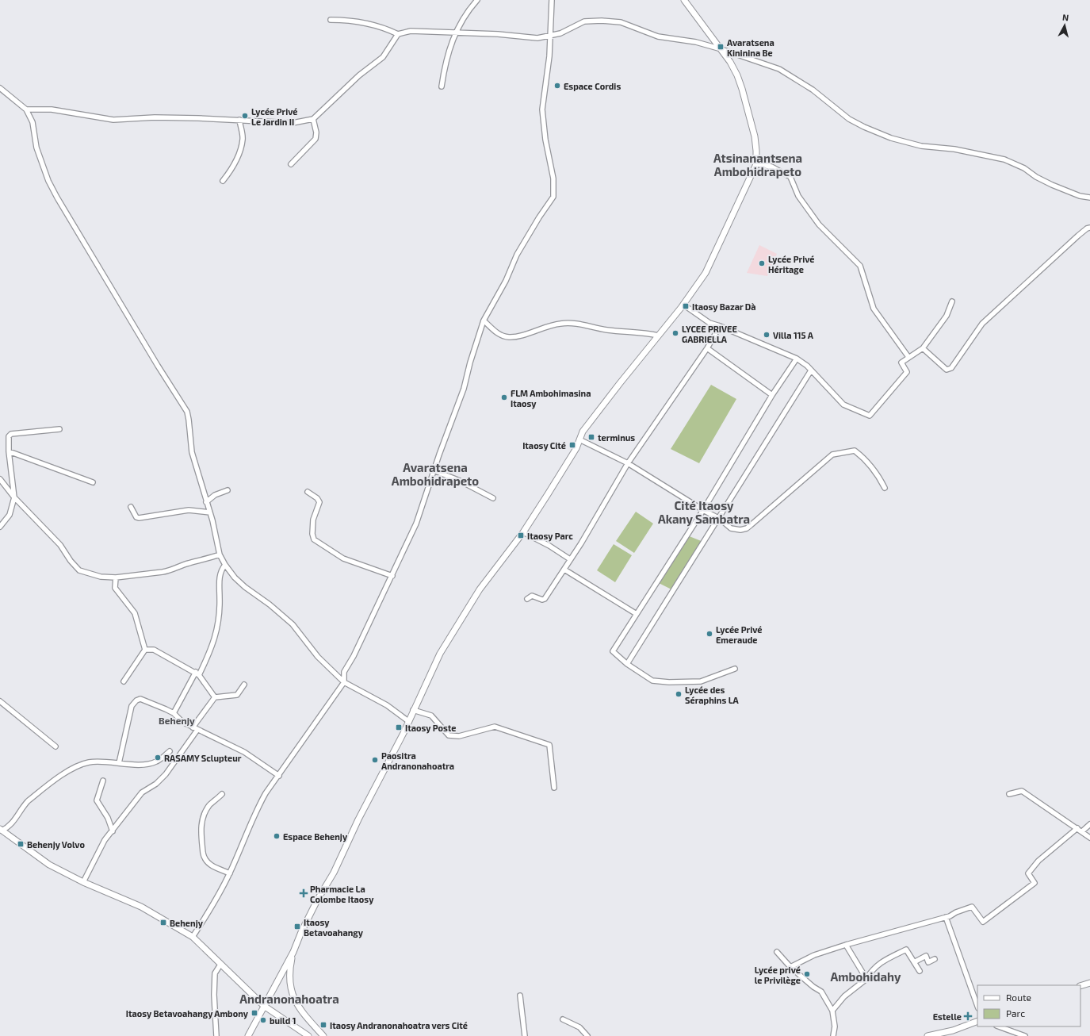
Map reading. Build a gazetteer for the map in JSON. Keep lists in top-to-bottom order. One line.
{"districts":["Atsinanantsena Ambohidrapeto","Avaratsena Ambohidrapeto","Cité Itaosy Akany Sambatra","Behenjy","Ambohidahy","Andranonahoatra"],"places":{"transit":["Avaratsena Kininina Be","Itaosy Bazar Dà","terminus","Itaosy Cité","Itaosy Parc","Itaosy Poste","Behenjy Volvo","Behenjy","Itaosy Betavoahangy","Itaosy Betavoahangy Ambony","Itaosy Andranonahoatra vers Cité"],"other":["Espace Cordis","Lycée Privé Le Jardin II","Lycée Privé Héritage","LYCEE PRIVEE GABRIELLA","Villa 115 A","FLM Ambohimasina Itaosy","Lycée Privé Emeraude","Lycée des Séraphins LA","RASAMY Sclupteur","Paositra Andranonahoatra","Espace Behenjy","Lycée privé le Privilège","build 1"],"health":["Pharmacie La Colombe Itaosy","Estelle"]},"legend":["Route","Parc"],"north":"top"}
